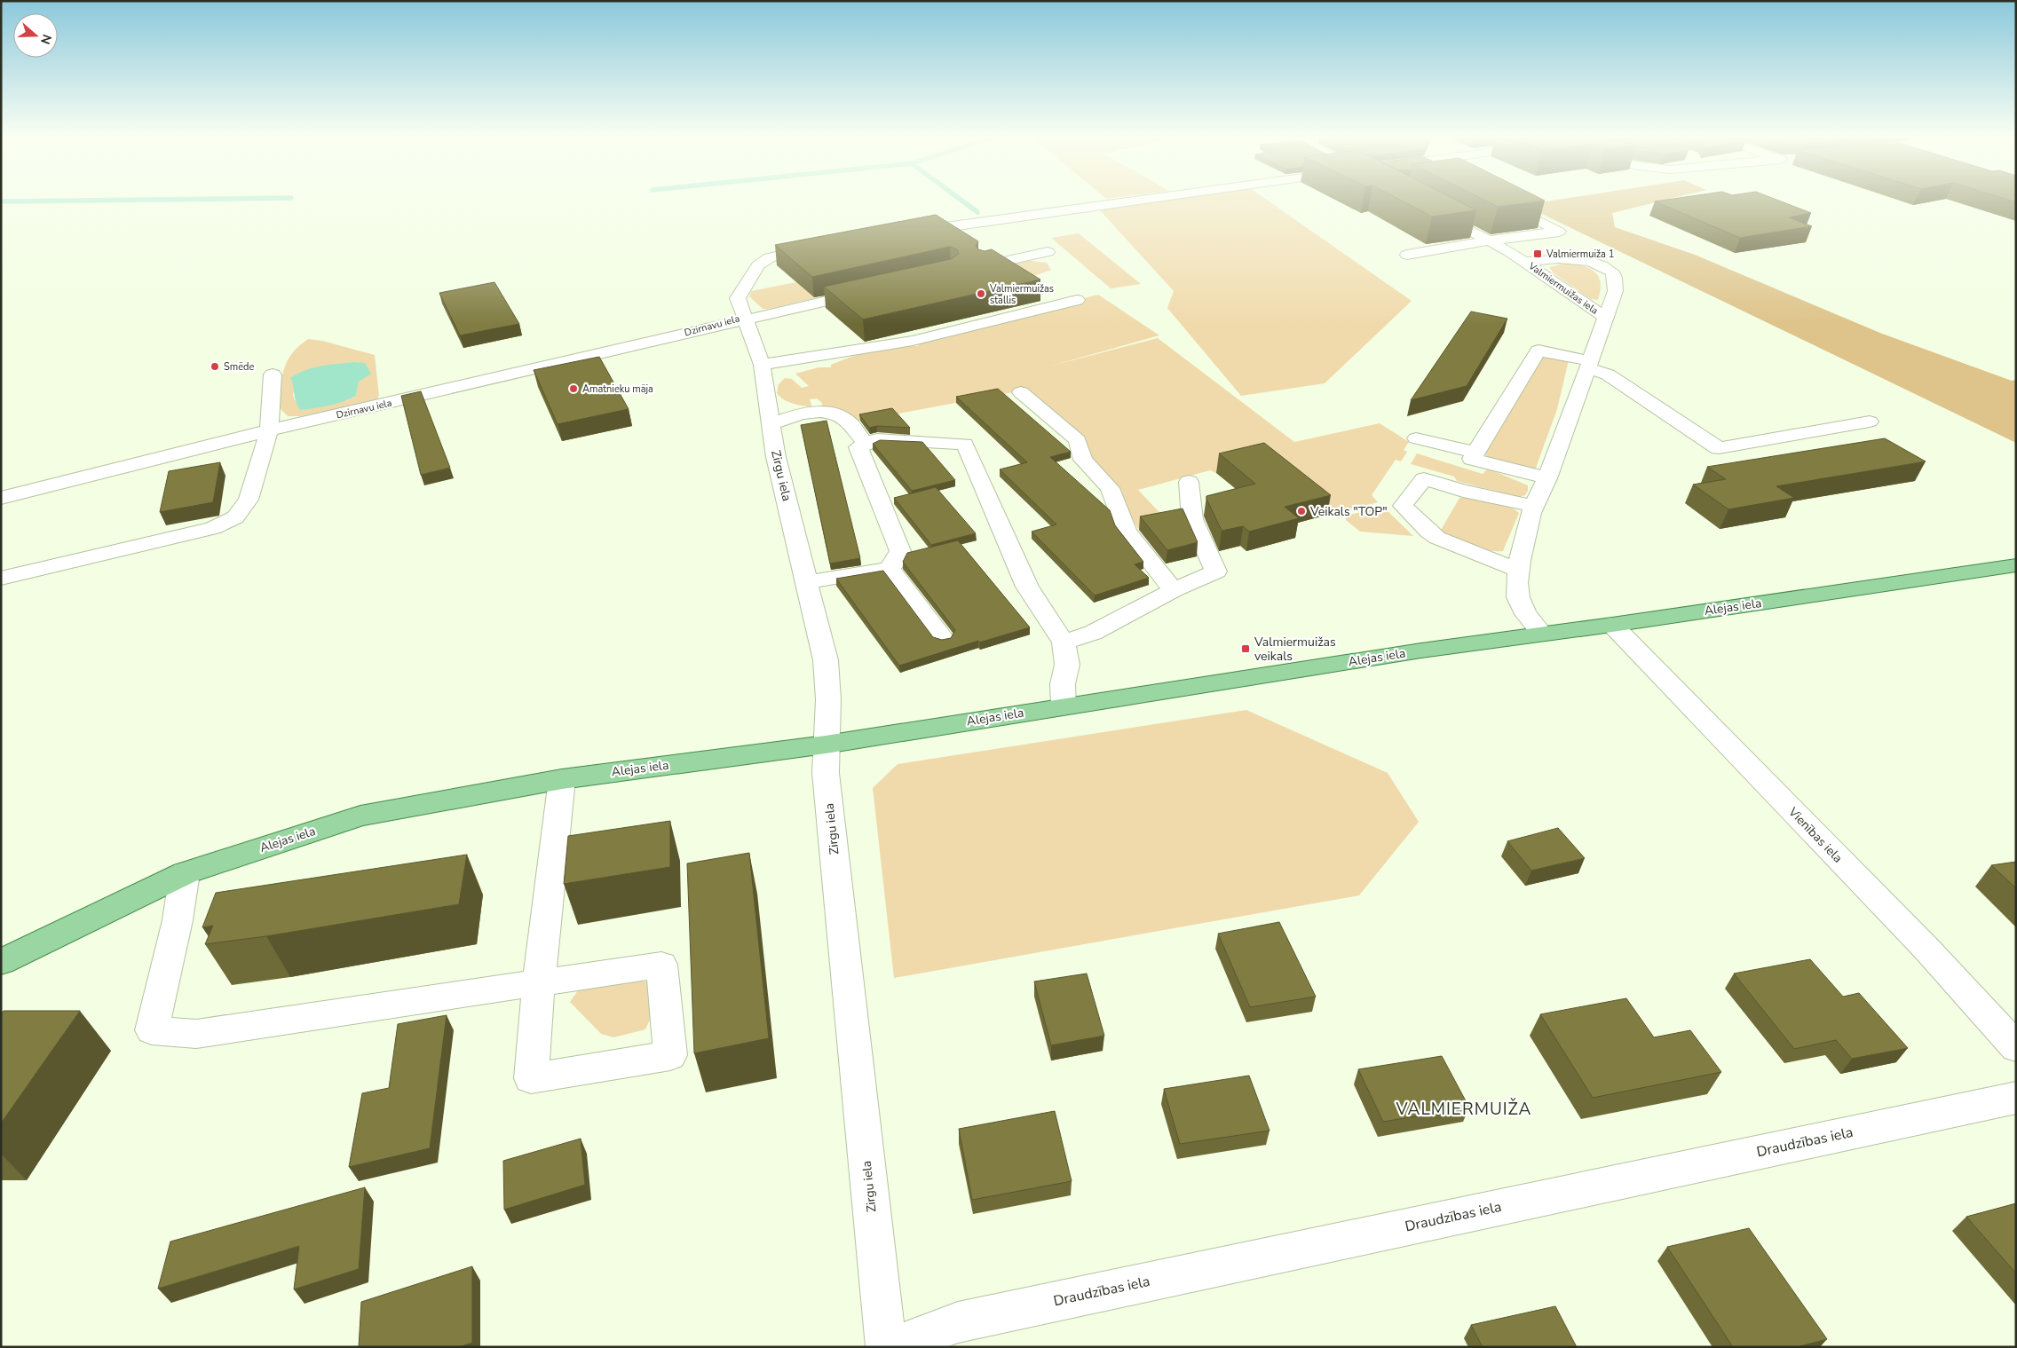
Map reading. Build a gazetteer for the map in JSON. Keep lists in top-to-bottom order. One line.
{"streets":{"main road":["Alejas iela"],"street":["Valmiermuižas iela","Dzirnavu iela","Zirgu iela","Vienības iela","Draudzības iela"]},"crossings":[["Valmiermuižas iela","Alejas iela"],["Dzirnavu iela","Zirgu iela"],["Zirgu iela","Alejas iela"],["Alejas iela","Vienības iela"]],"districts":["VALMIERMUIŽA"],"places":{"transit":["Valmiermuiža 1","Valmiermuižas veikals"],"other":["Valmiermuižas stallis","Smēde","Amatnieku māja","Veikals \"TOP\""]},"north":"right"}
